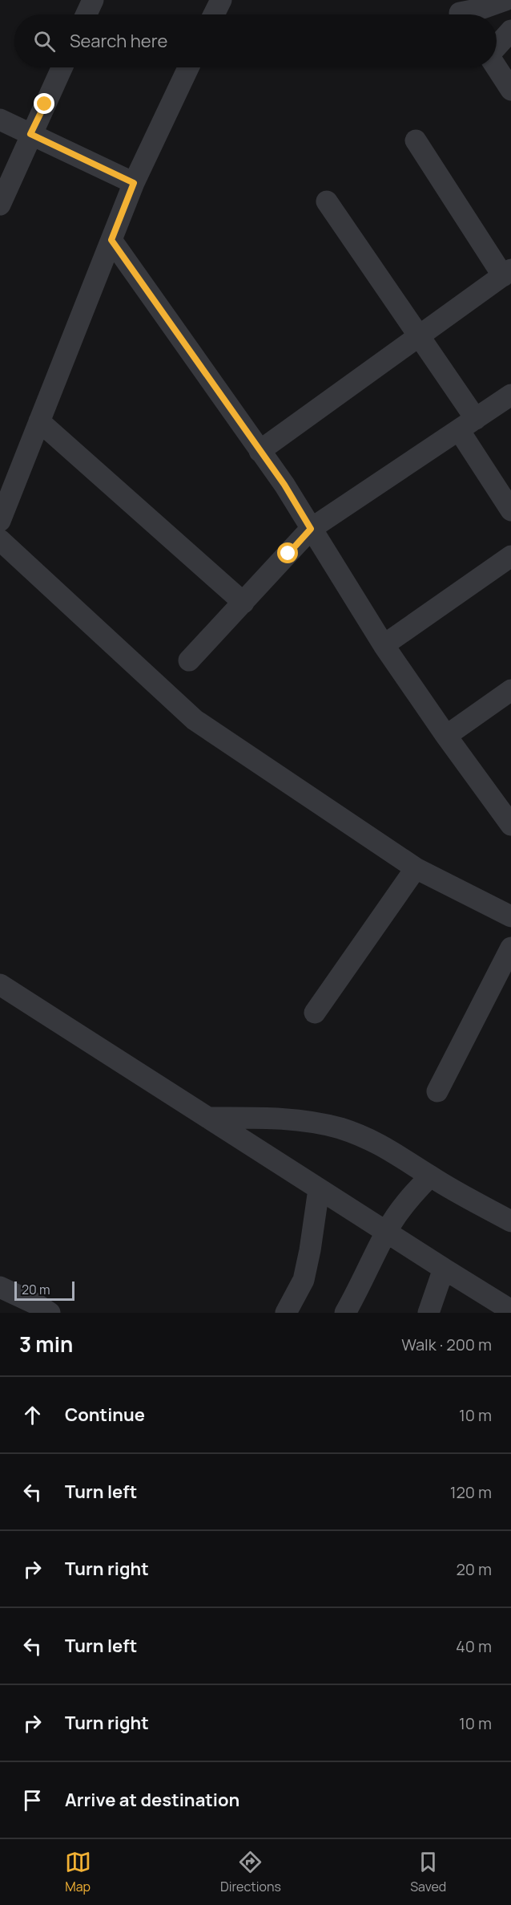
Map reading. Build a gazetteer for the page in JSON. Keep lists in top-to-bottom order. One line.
{"scale_bar":"20 m","page":{"search":"Search here","scale":"20 m","heading":["3 min","Walk · 200 m"],"list":[["Continue","10 m"],["Turn left","120 m"],["Turn right","20 m"],["Turn left","40 m"],["Turn right","10 m"],"Arrive at destination"],"nav":["Map","Directions","Saved"]}}
